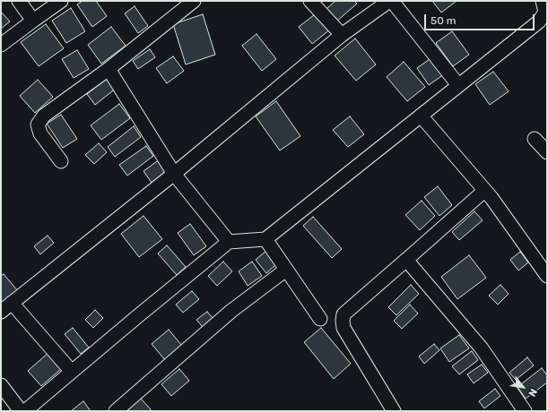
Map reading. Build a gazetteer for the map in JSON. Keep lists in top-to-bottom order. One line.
{"scale_bar":"50 m","north":"bottom right"}
